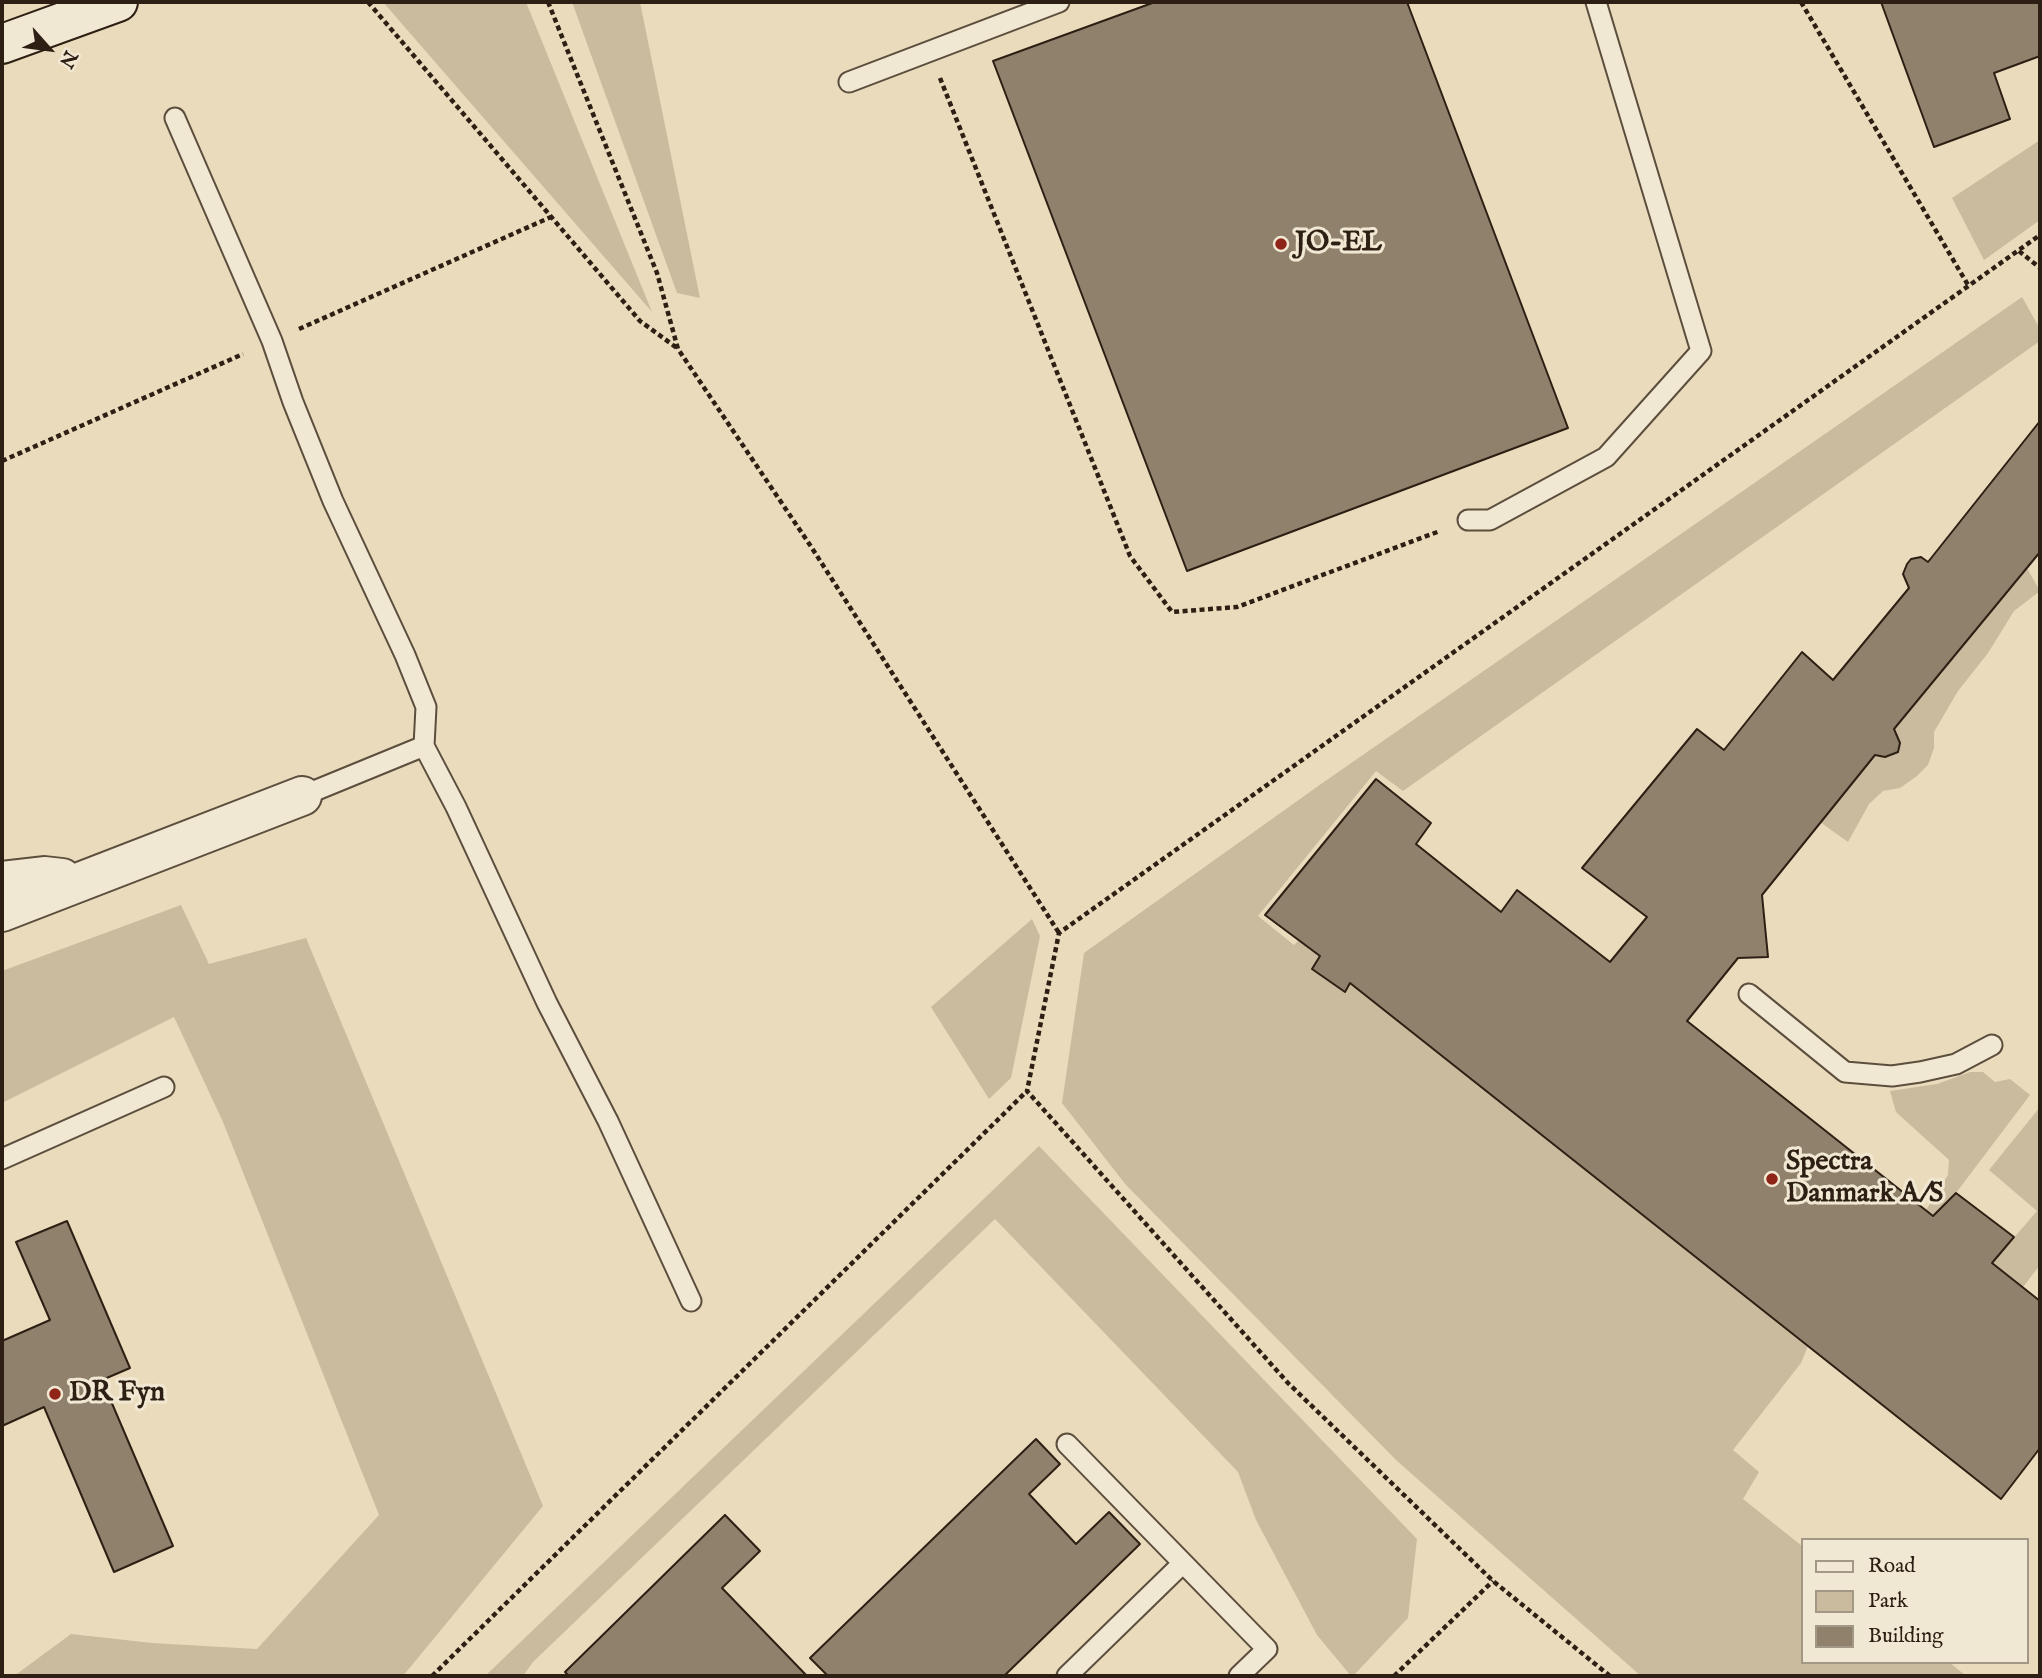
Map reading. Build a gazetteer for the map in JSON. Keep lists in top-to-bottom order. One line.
{"places":["JO-EL","Spectra Danmark A/S","DR Fyn"],"legend":["Road","Park","Building"],"north":"bottom right"}
